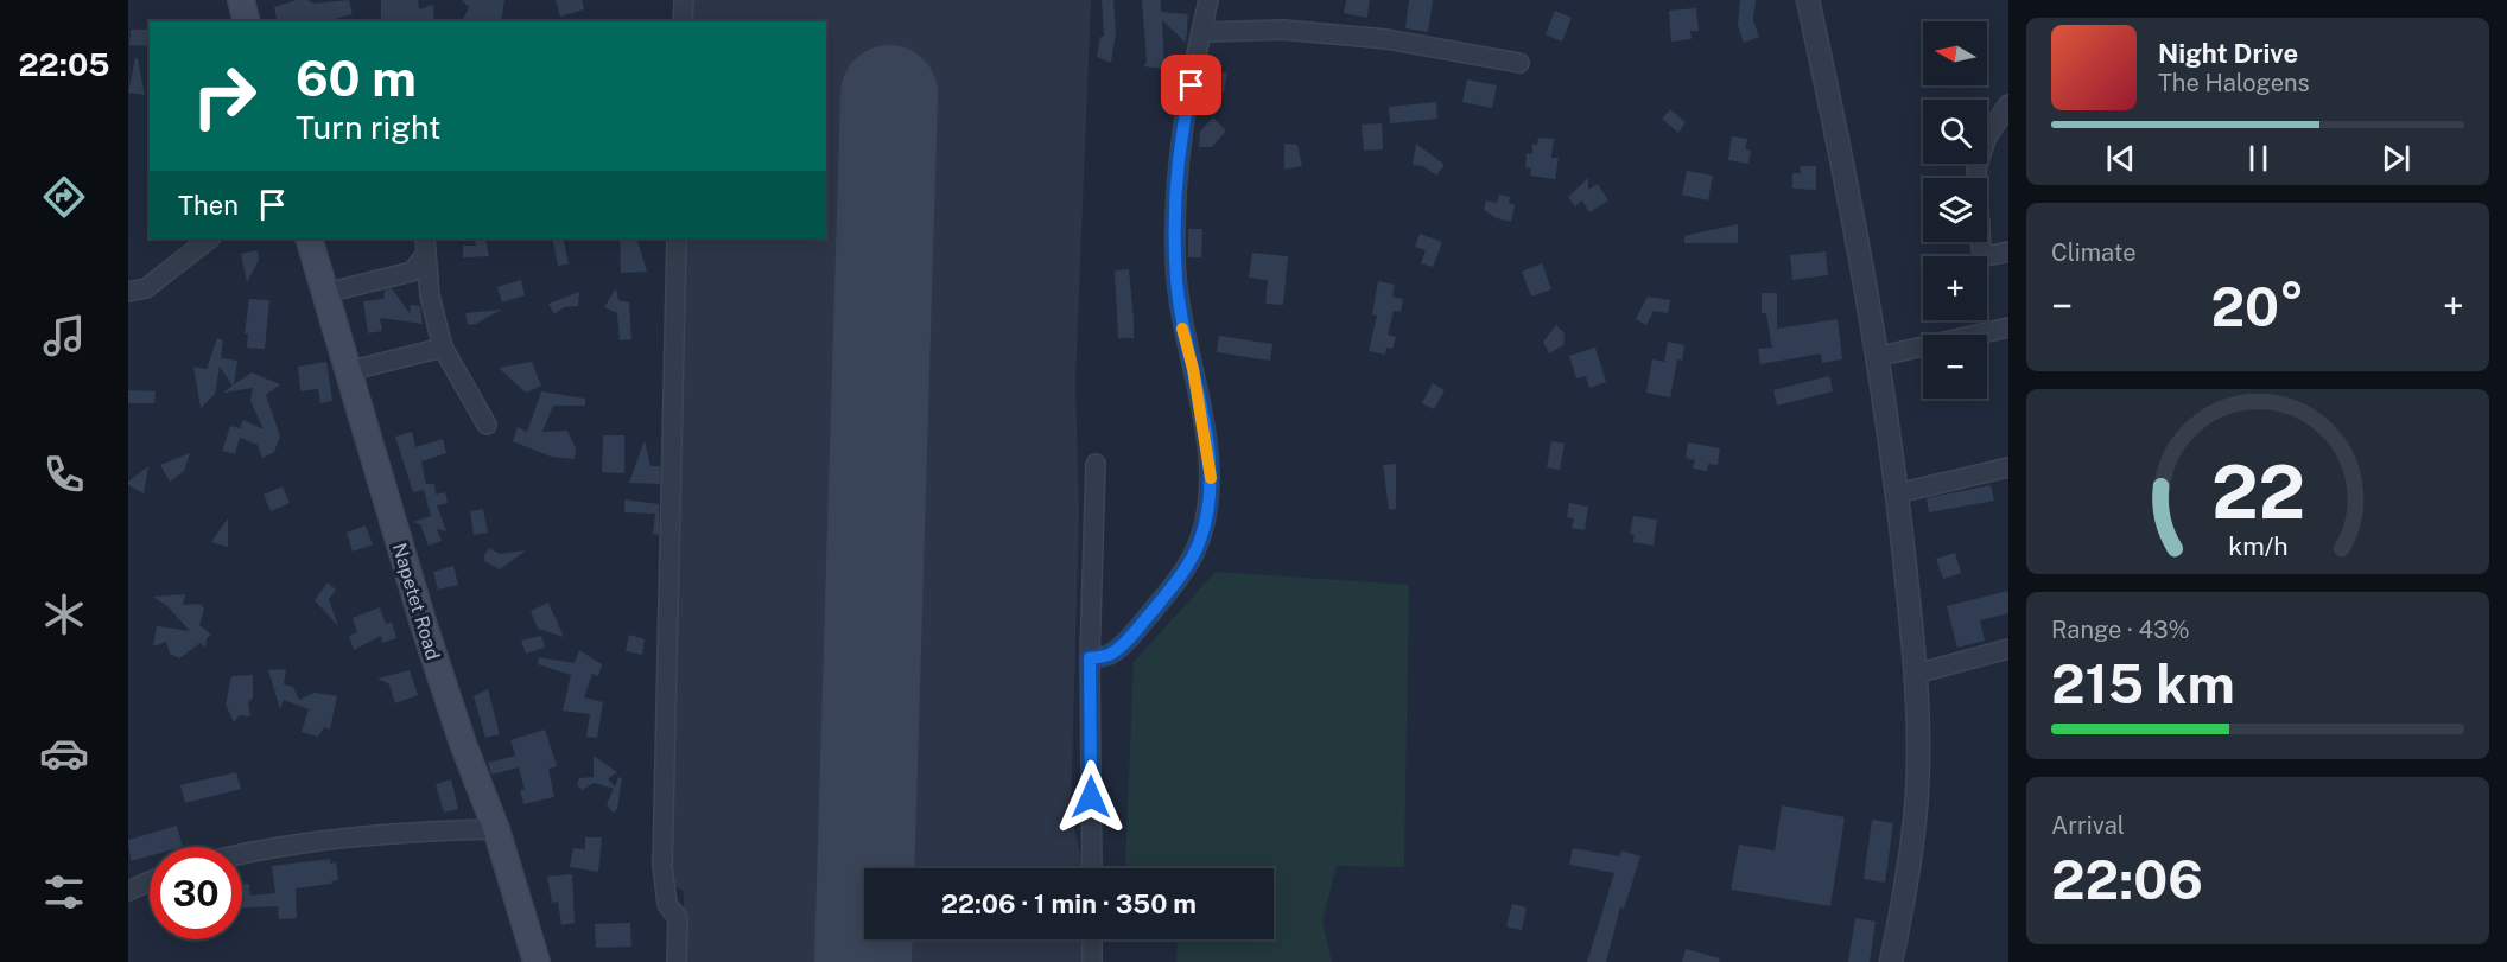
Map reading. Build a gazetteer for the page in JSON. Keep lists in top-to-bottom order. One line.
{"streets":{"main road":["Napetet Road"]},"north":"left","page":{"tabs":"22:05","map_buttons":["+","−"],"turn":["60 m","Turn right"],"song":["Night Drive","The Halogens"],"then":"Then","tile":["Climate",["Range · 43%","215 km"],["Arrival","22:06"]],"heat":["−","20°","+"],"limit":"30","trip":"22:06 · 1 min · 350 m","gauge":["22","km/h"]}}
